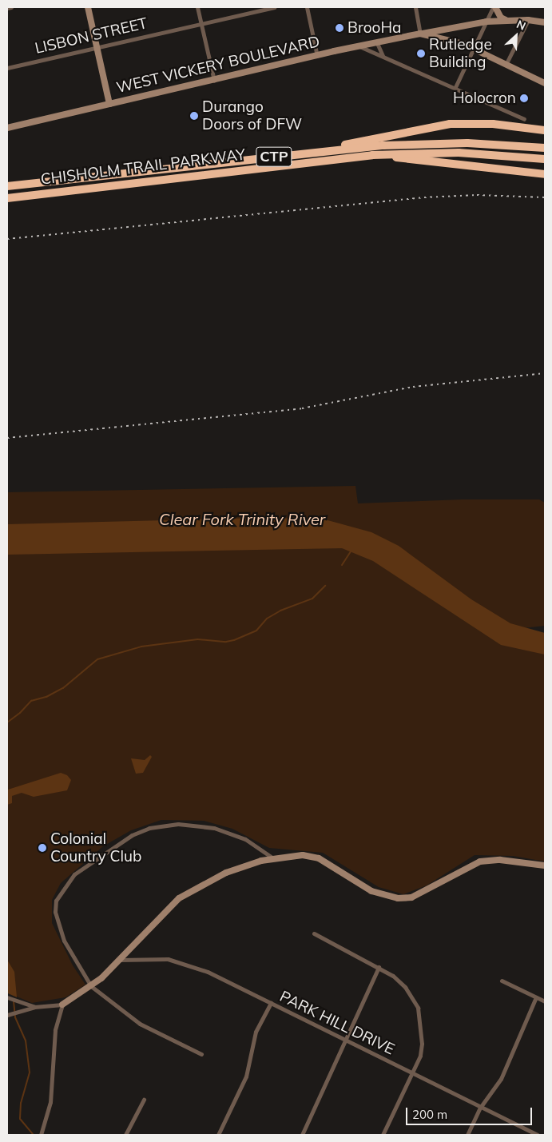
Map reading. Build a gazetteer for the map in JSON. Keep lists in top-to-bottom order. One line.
{"streets":{"highway":["CTP","CHISHOLM TRAIL PARKWAY"],"main road":["WEST VICKERY BOULEVARD"],"street":["LISBON STREET","PARK HILL DRIVE"]},"water":["Clear Fork Trinity River"],"places":["BrooHa","Rutledge Building","Holocron","Durango Doors of DFW","Colonial Country Club"],"scale_bar":"200 m","north":"top right"}
